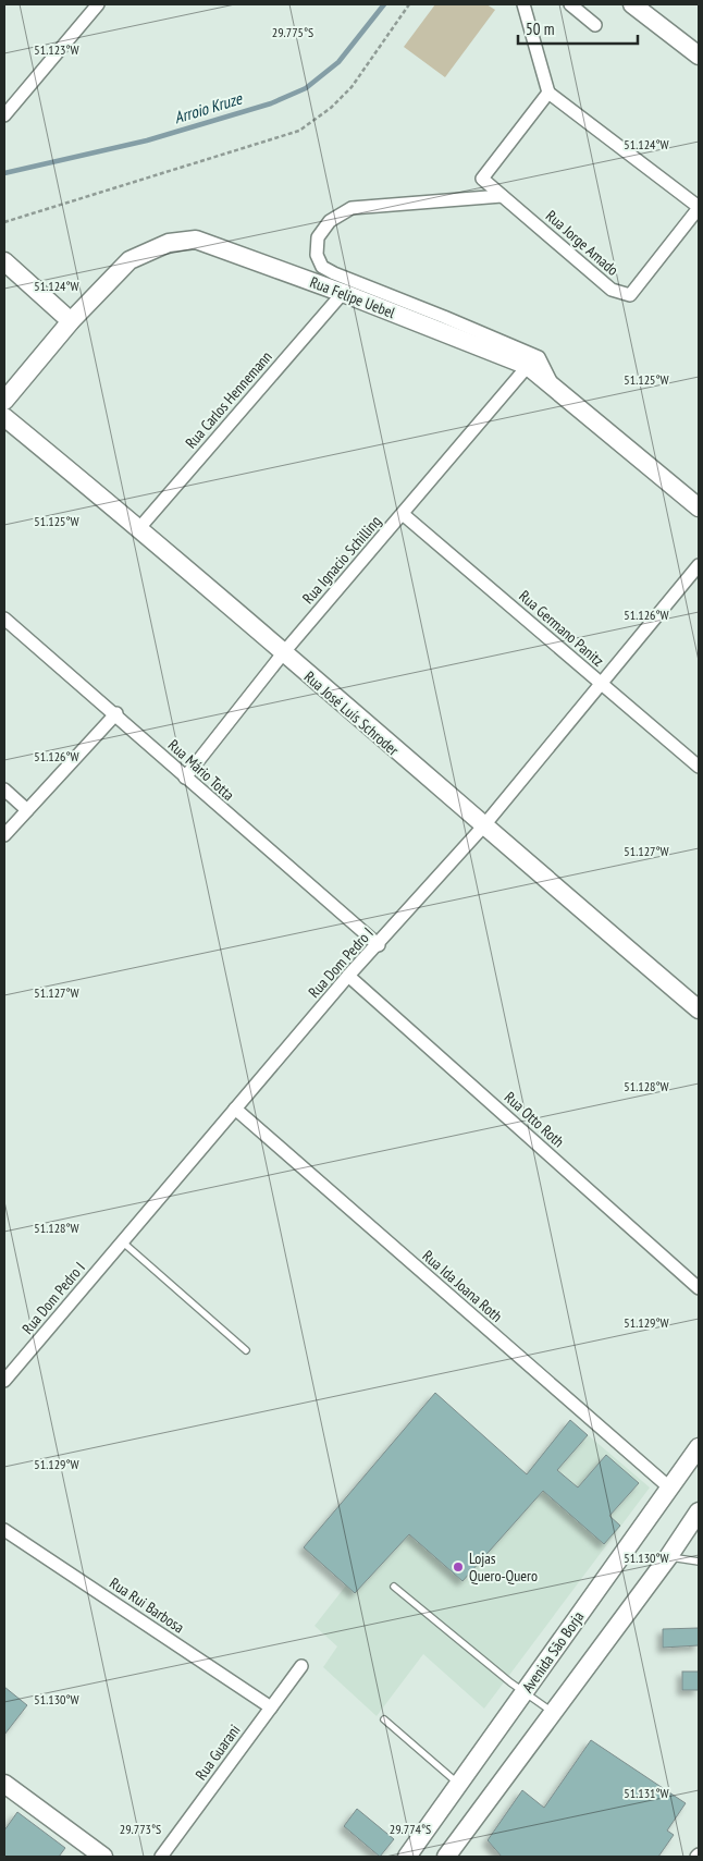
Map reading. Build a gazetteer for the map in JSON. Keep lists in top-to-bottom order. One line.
{"streets":{"street":["Rua Jorge Amado","Rua Felipe Uebel","Rua Carlos Hennemann","Rua Ignacio Schilling","Rua Germano Panitz","Rua José Luís Schroder","Rua Mário Totta","Rua Dom Pedro I","Rua Otto Roth","Rua Ida Joana Roth","Rua Rui Barbosa","Avenida São Borja","Rua Guarani"]},"crossings":[["Rua Felipe Uebel","Rua Carlos Hennemann"],["Rua Felipe Uebel","Rua Ignacio Schilling"],["Rua Carlos Hennemann","Rua José Luís Schroder"],["Rua Ignacio Schilling","Rua Germano Panitz"],["Rua Ignacio Schilling","Rua José Luís Schroder"],["Rua Ignacio Schilling","Rua Mário Totta"],["Rua Germano Panitz","Rua Dom Pedro I"],["Rua José Luís Schroder","Rua Dom Pedro I"],["Rua Mário Totta","Rua Dom Pedro I"],["Rua Dom Pedro I","Rua Otto Roth"],["Rua Dom Pedro I","Rua Ida Joana Roth"],["Rua Ida Joana Roth","Avenida São Borja"],["Rua Rui Barbosa","Rua Guarani"]],"water":["Arroio Kruze"],"places":["Lojas Quero-Quero"],"scale_bar":"50 m","coordinates":["29.775°S","51.123°W","51.124°W","51.125°W","51.126°W","51.127°W","51.128°W","51.129°W","51.130°W","51.131°W","29.773°S","29.774°S"]}
